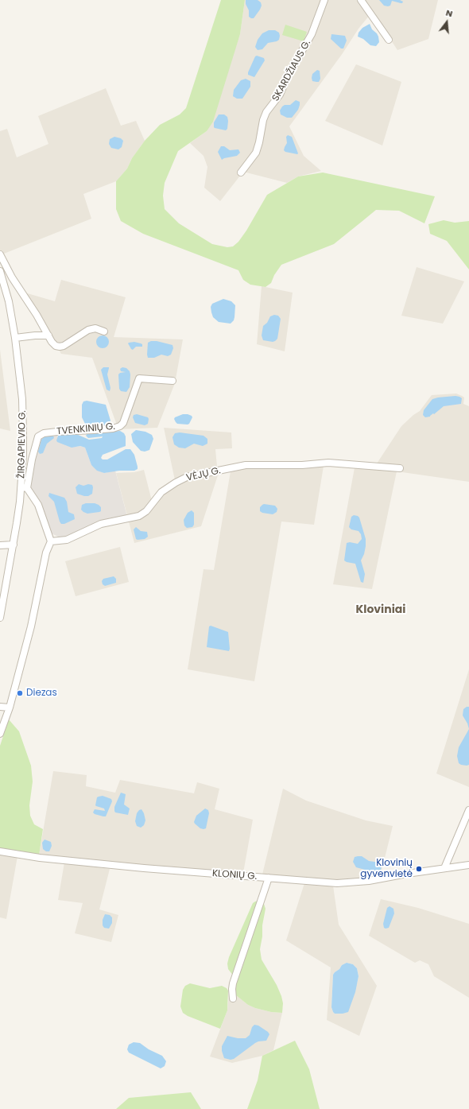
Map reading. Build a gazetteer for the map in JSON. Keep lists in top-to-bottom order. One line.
{"streets":{"street":["SKARDŽIAUS G.","TVENKINIŲ G.","ŽIRGAPIEVIO G.","VĖJŲ G.","KLONIŲ G."]},"crossings":[["TVENKINIŲ G.","ŽIRGAPIEVIO G."]],"districts":["Kloviniai"],"places":["Diezas","Klovinių gyvenvietė"],"north":"top"}
